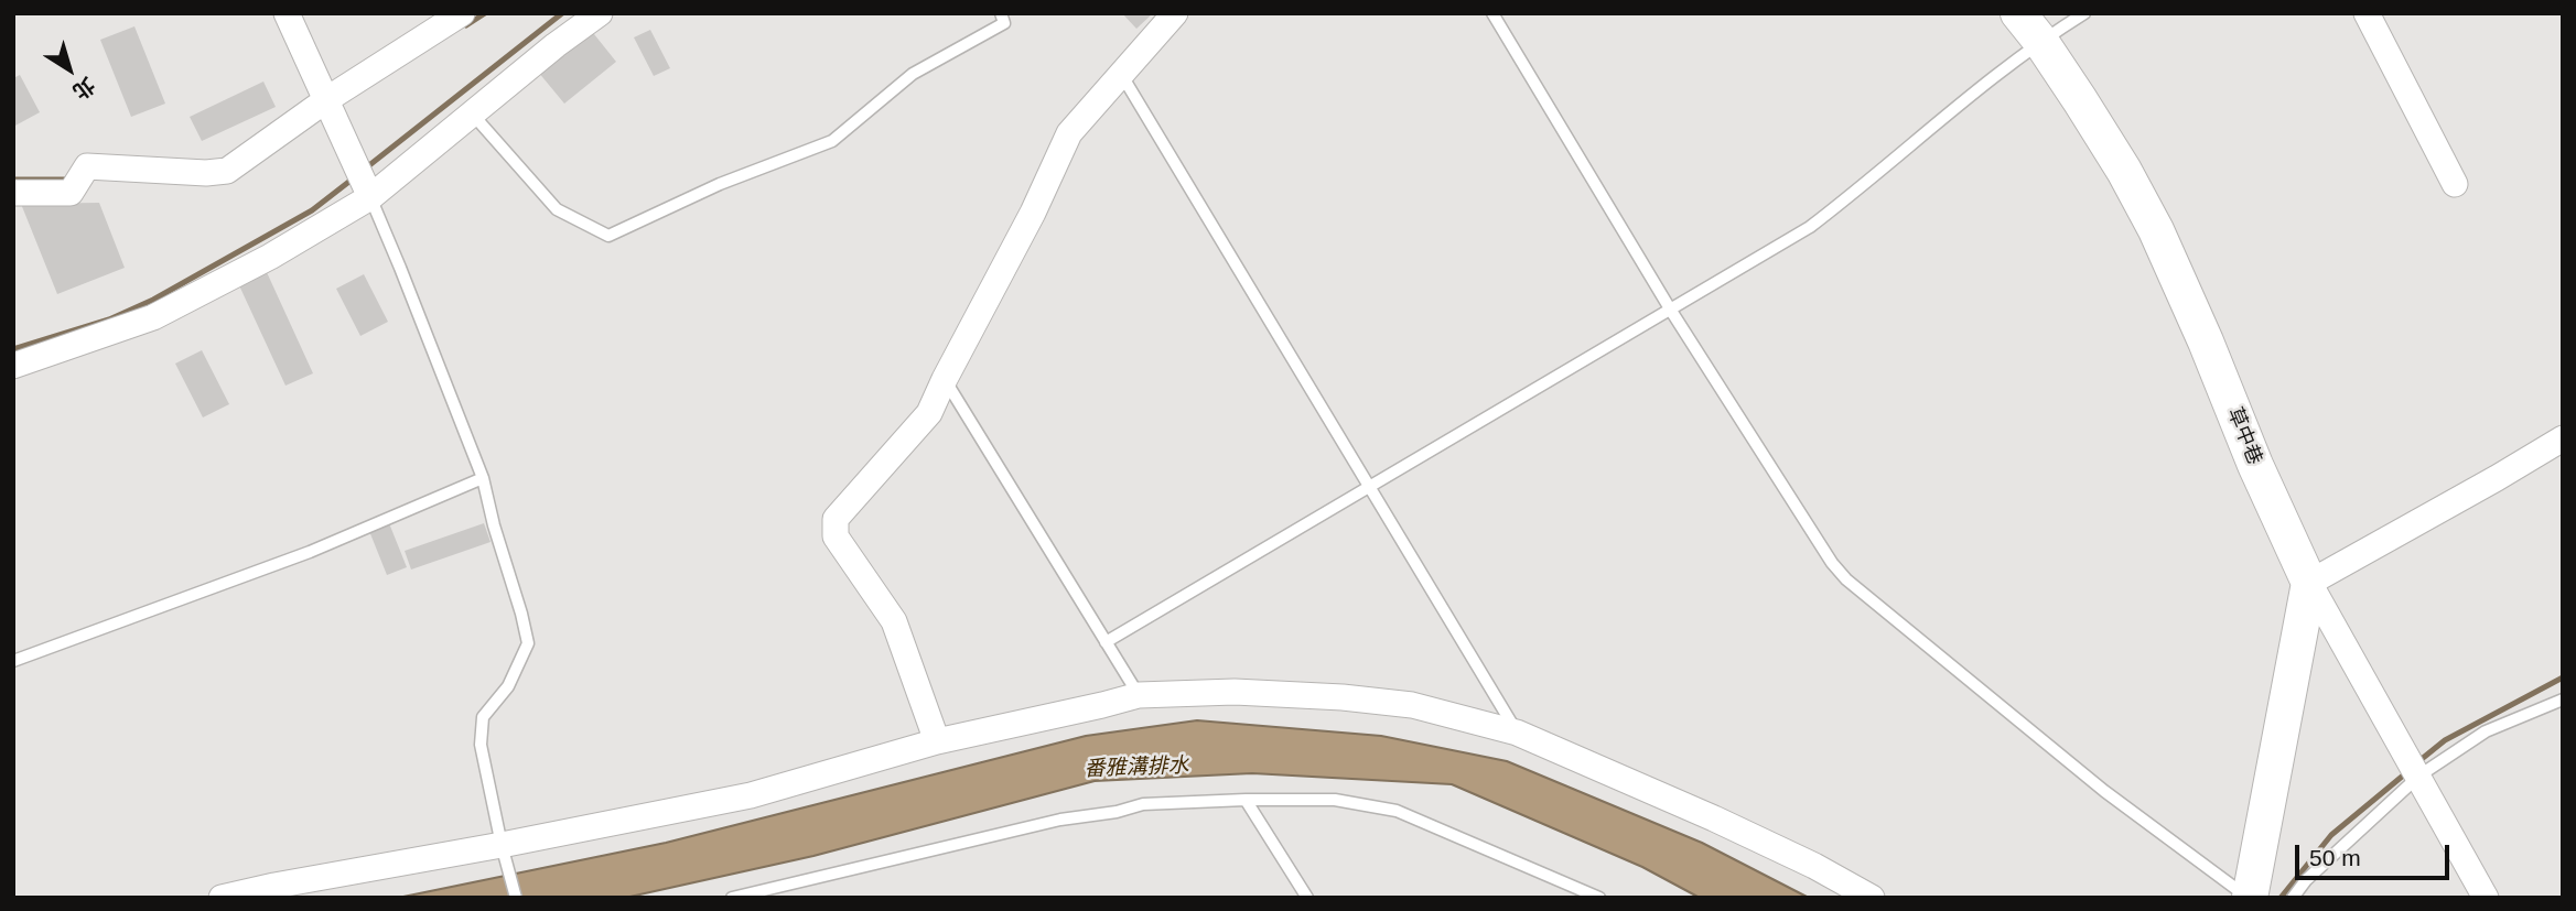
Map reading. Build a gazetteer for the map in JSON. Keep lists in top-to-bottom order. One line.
{"streets":{"street":["草中巷"]},"water":["番雅溝排水"],"scale_bar":"50 m","north":"bottom right"}
